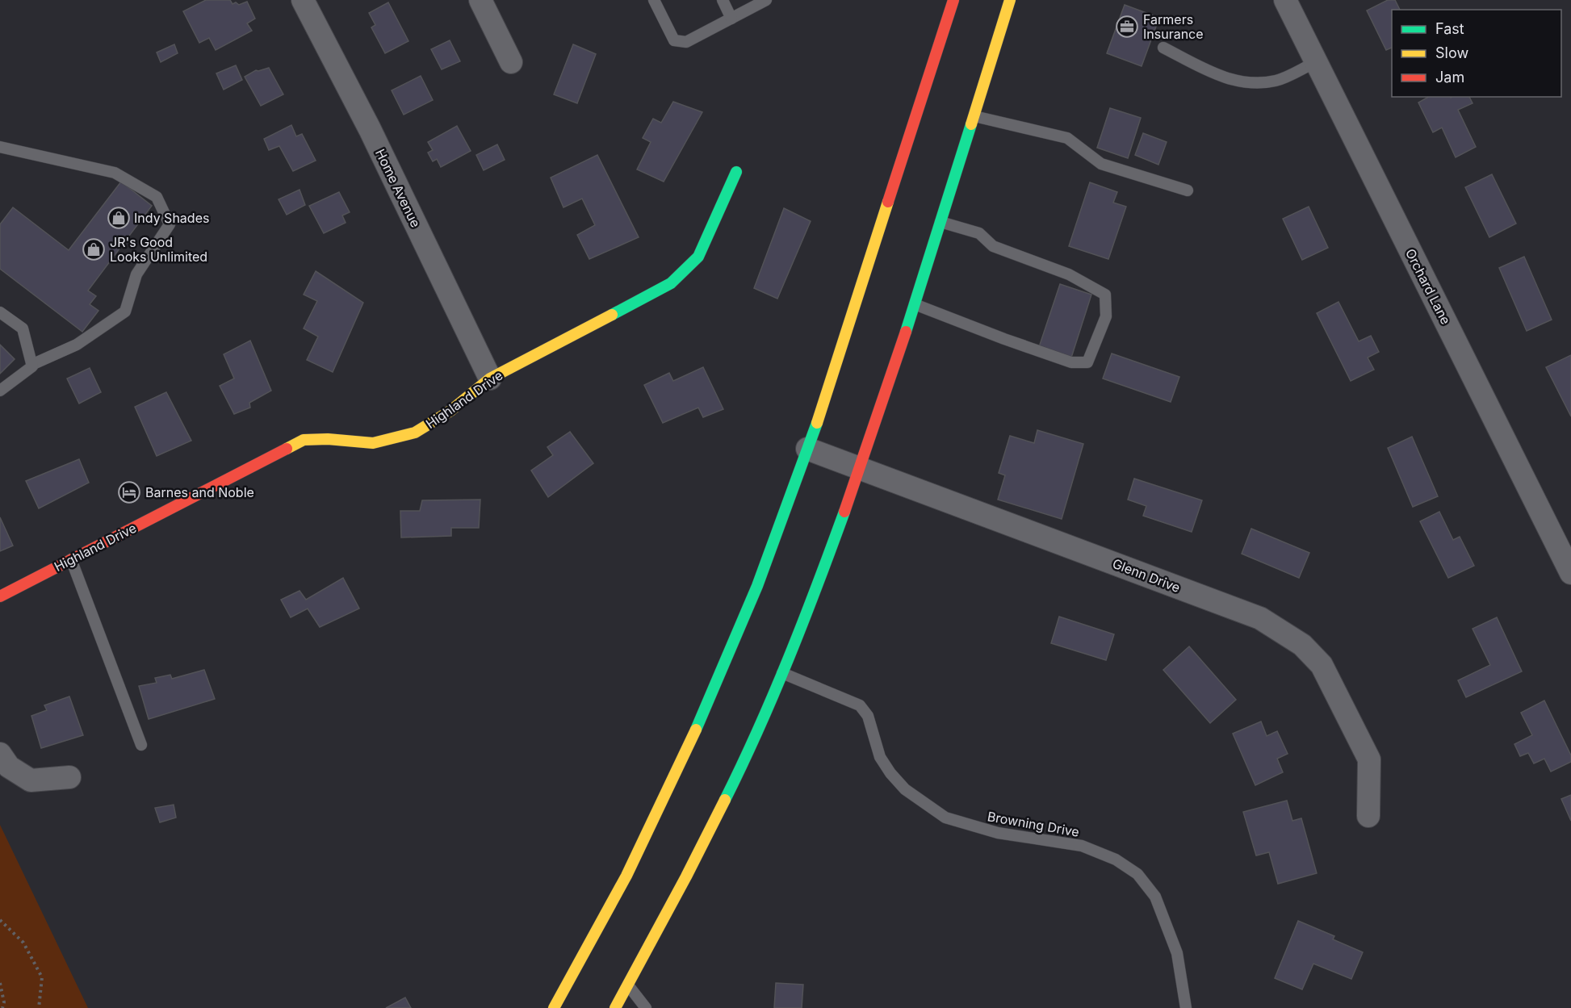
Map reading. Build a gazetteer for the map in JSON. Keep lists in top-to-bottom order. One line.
{"streets":{"main road":["Highland Drive"],"street":["Home Avenue","Orchard Lane","Glenn Drive"],"lane":["Browning Drive"]},"crossings":[["Home Avenue","Highland Drive"]],"places":{"office":["Farmers Insurance"],"shop":["Indy Shades","JR's Good Looks Unlimited"],"hotel":["Barnes and Noble"]},"legend":["Fast","Slow","Jam"]}
